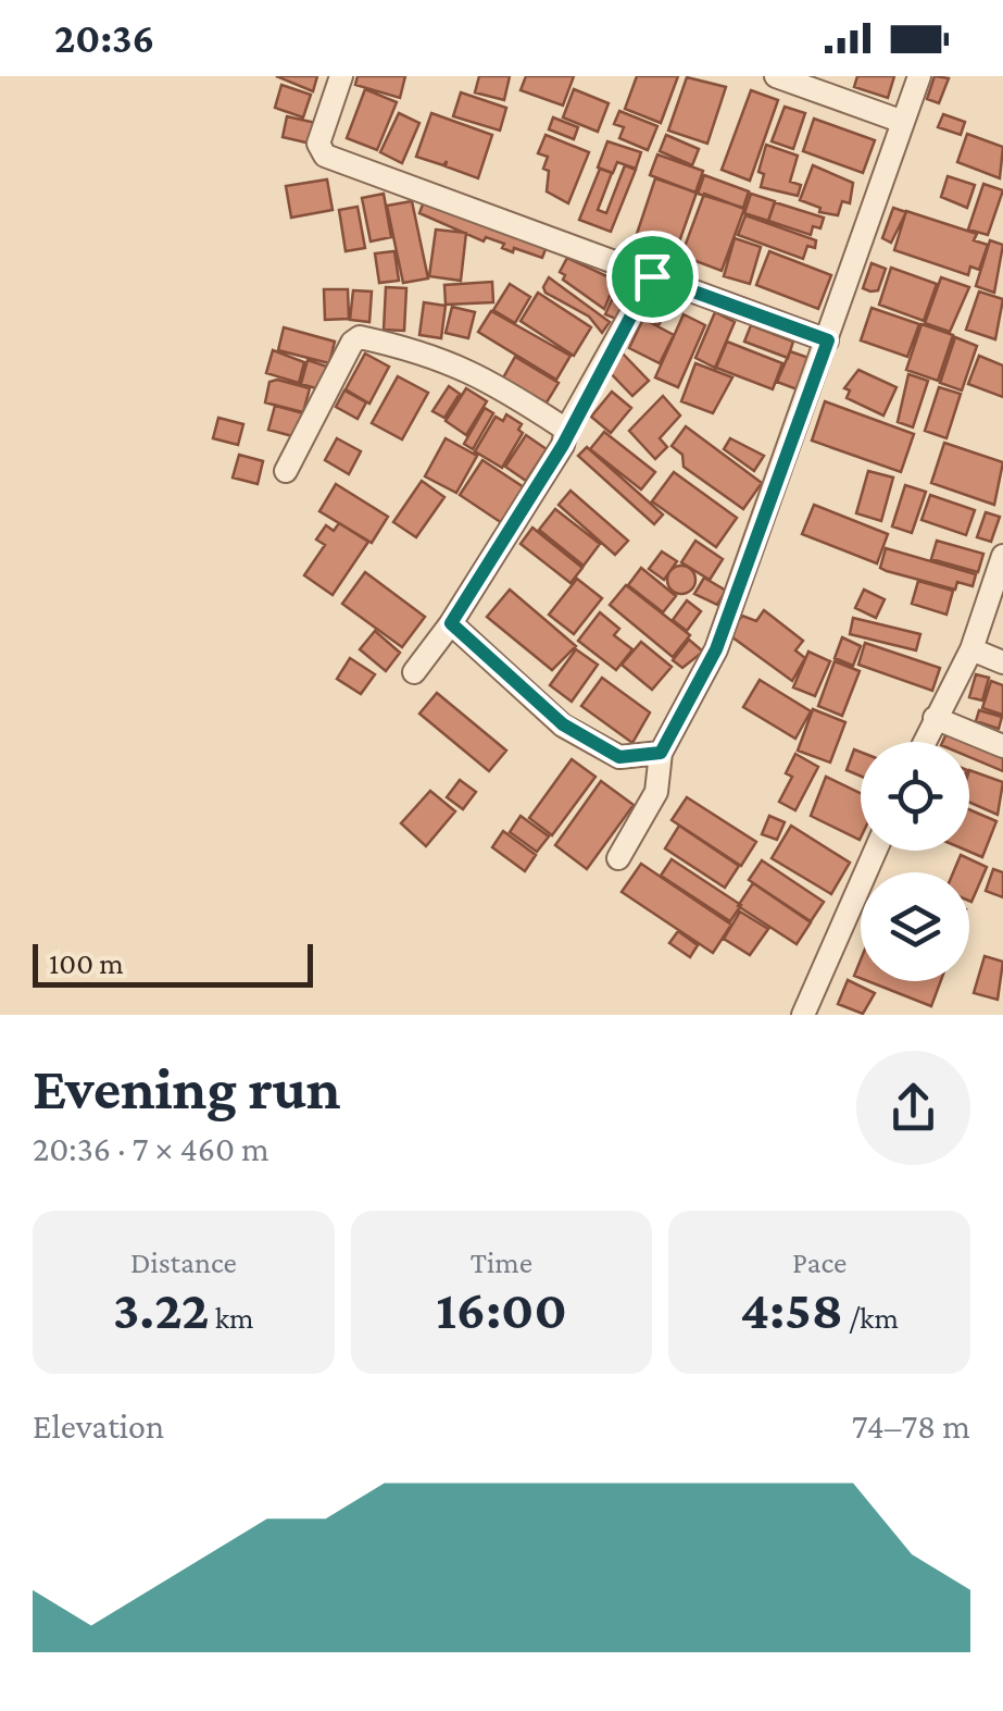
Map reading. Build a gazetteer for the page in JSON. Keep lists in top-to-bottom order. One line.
{"scale_bar":"100 m","page":{"status":"20:36","scale":"100 m","heading":["Evening run","20:36 · 7 × 460 m"],"stats":[["Distance","3.22 km"],["Time","16:00"],["Pace","4:58 /km"]],"chart":["Elevation","74–78 m"]}}
